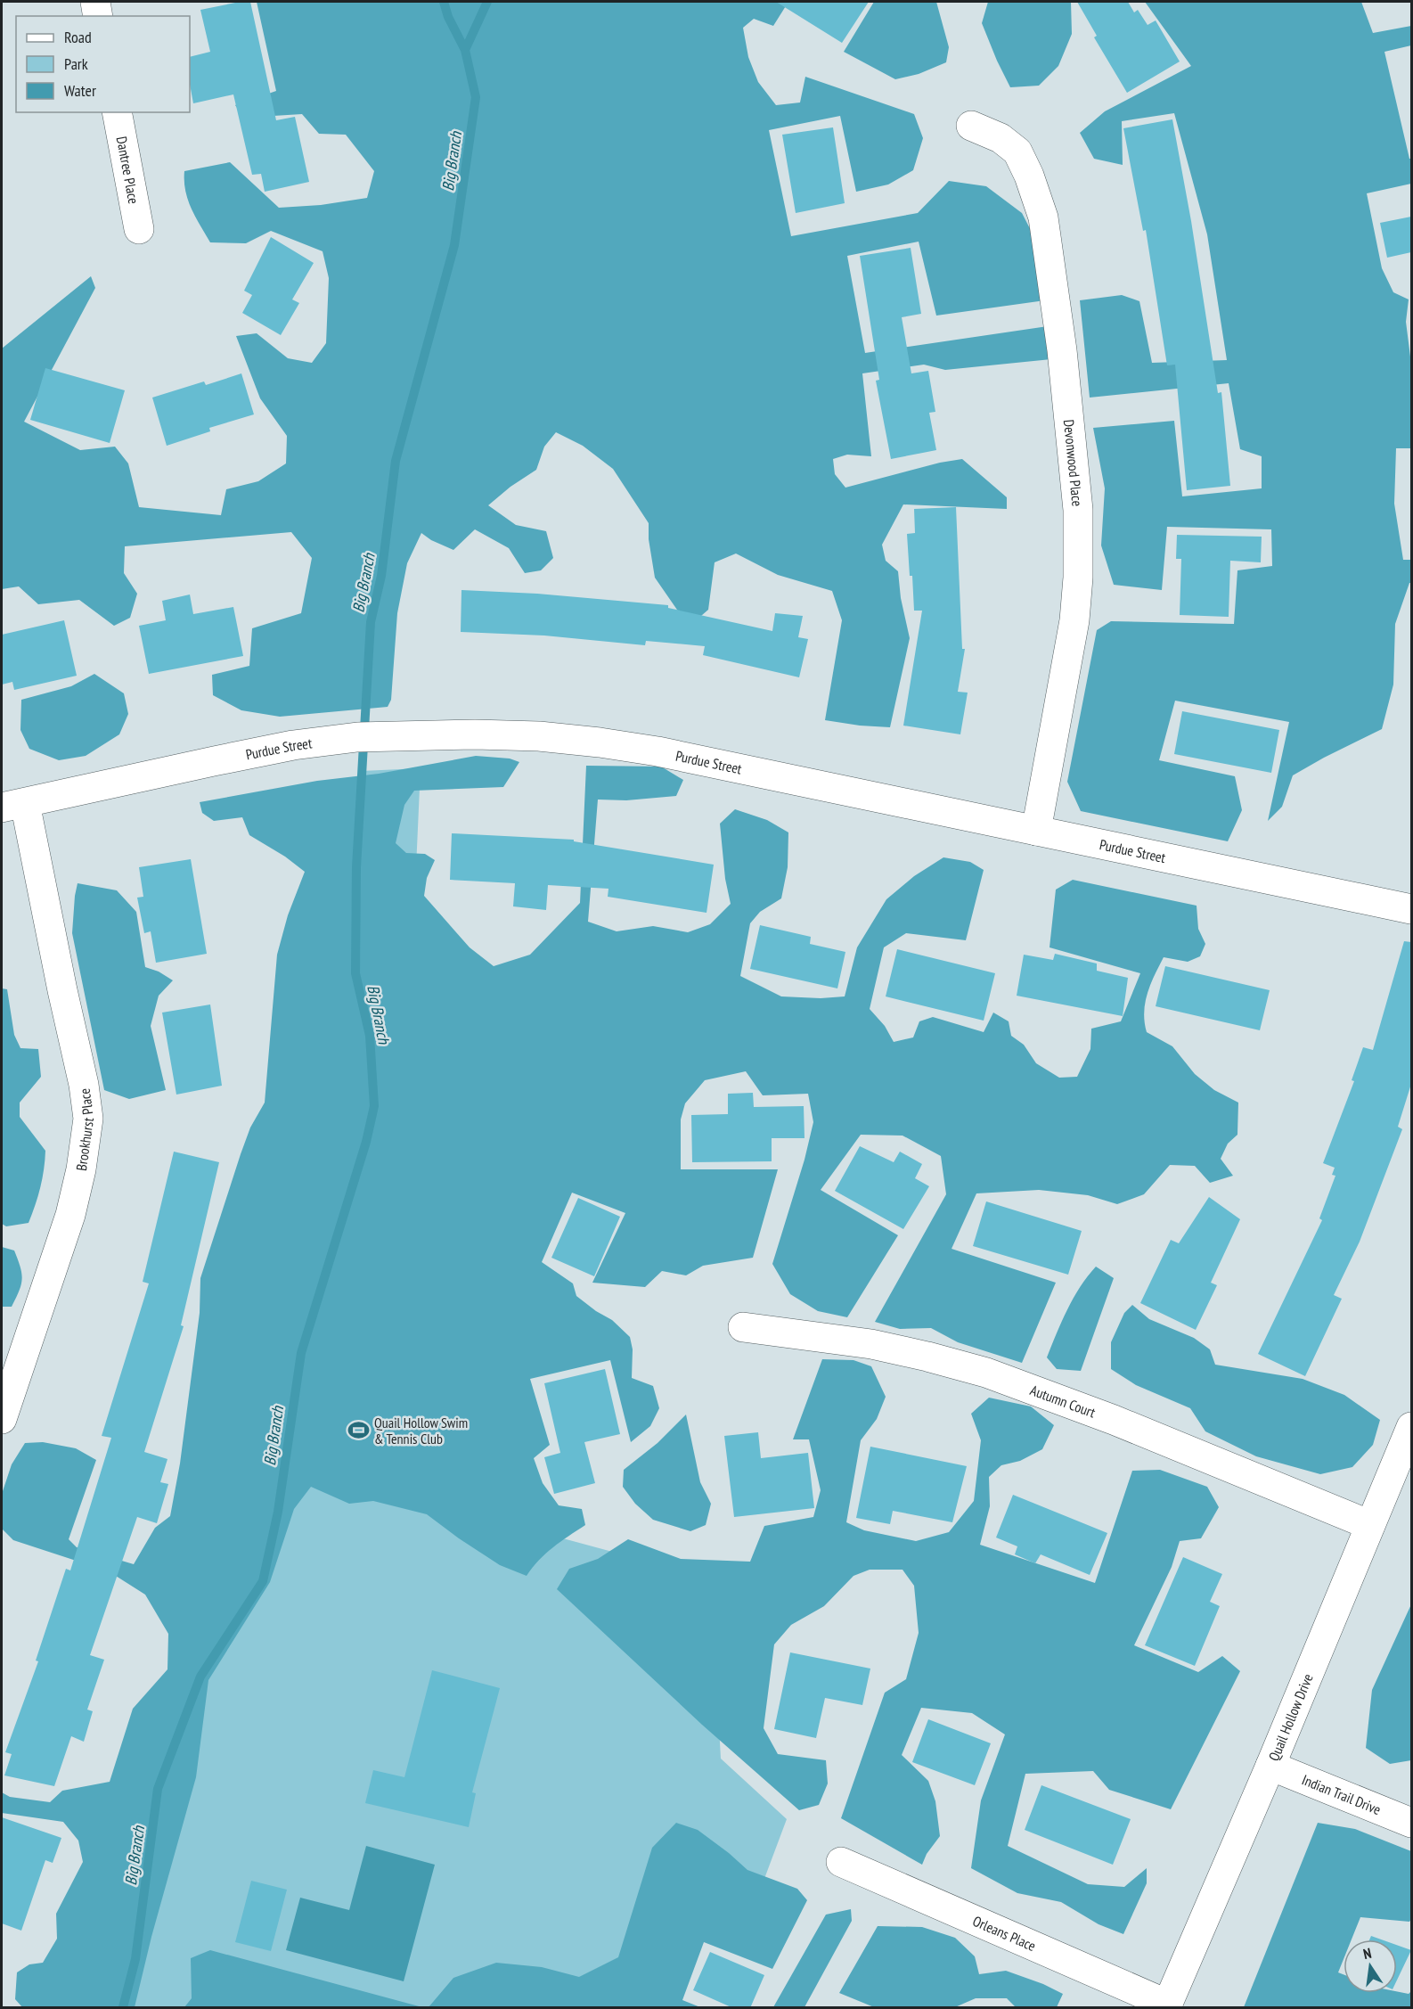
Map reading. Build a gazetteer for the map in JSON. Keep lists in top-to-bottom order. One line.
{"streets":{"street":["Dantree Place","Devonwood Place","Purdue Street","Brookhurst Place","Autumn Court","Quail Hollow Drive","Indian Trail Drive","Orleans Place"]},"crossings":[["Devonwood Place","Purdue Street"],["Purdue Street","Brookhurst Place"],["Autumn Court","Quail Hollow Drive"],["Quail Hollow Drive","Indian Trail Drive"],["Quail Hollow Drive","Orleans Place"]],"water":["Big Branch"],"places":{"sports":["Quail Hollow Swim & Tennis Club"]},"legend":["Road","Park","Water"],"north":"top"}
